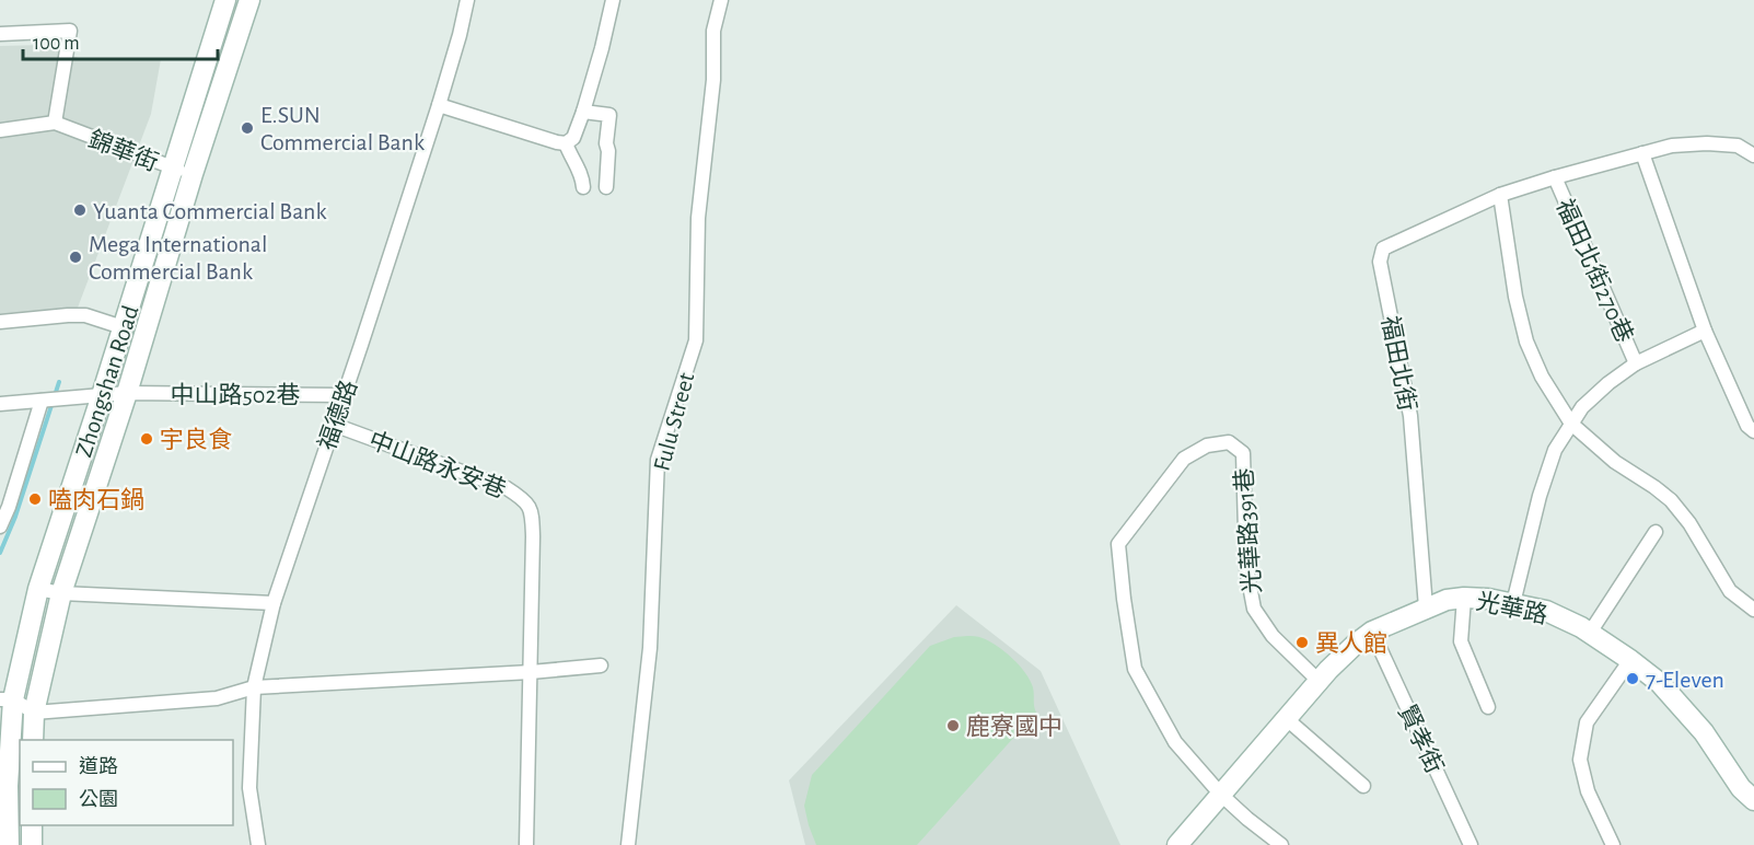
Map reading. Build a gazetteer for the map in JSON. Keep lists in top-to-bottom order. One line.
{"streets":{"street":["錦華街","福田北街270巷","福田北街","Zhongshan Road","中山路502巷","福德路","Fulu Street","中山路永安巷","光華路391巷","光華路","賢孝街"]},"crossings":[["錦華街","Zhongshan Road"],["福田北街270巷","福田北街"],["福田北街","光華路"],["Zhongshan Road","中山路502巷"],["中山路502巷","福德路"],["福德路","中山路永安巷"],["光華路391巷","光華路"],["光華路","賢孝街"]],"places":["E.SUN Commercial Bank","Yuanta Commercial Bank","Mega International Commercial Bank","宇良食","嗑肉石鍋","異人館","7-Eleven","鹿寮國中"],"legend":["道路","公園"],"scale_bar":"100 m"}
